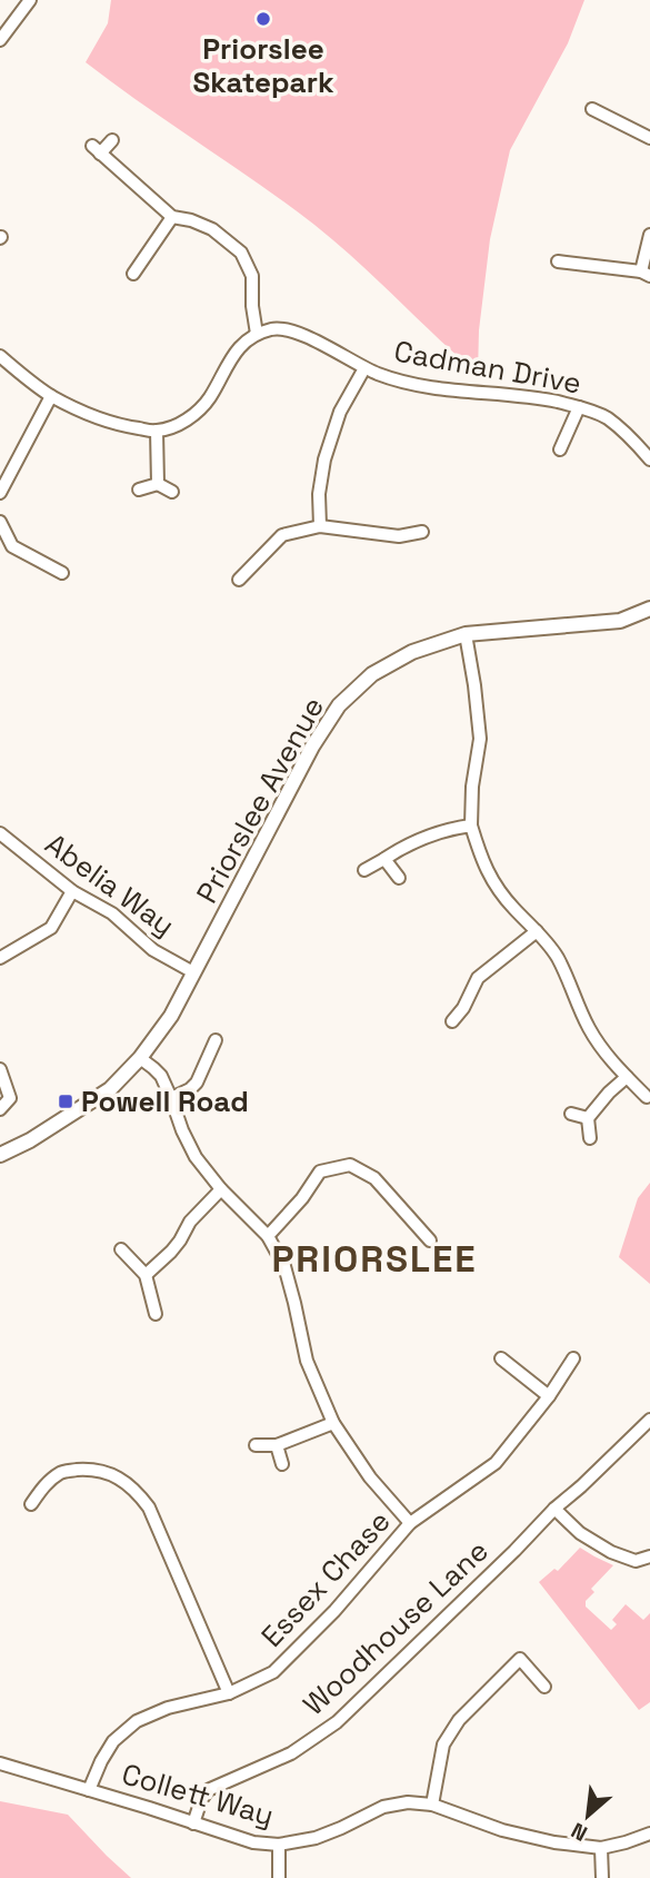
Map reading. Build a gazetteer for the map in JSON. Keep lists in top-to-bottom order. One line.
{"streets":{"street":["Cadman Drive","Priorslee Avenue","Abelia Way","Essex Chase","Woodhouse Lane","Collett Way"]},"crossings":[["Priorslee Avenue","Abelia Way"],["Essex Chase","Collett Way"],["Woodhouse Lane","Collett Way"]],"districts":["PRIORSLEE"],"places":{"other":["Priorslee Skatepark"],"transit":["Powell Road"]},"north":"bottom left"}
